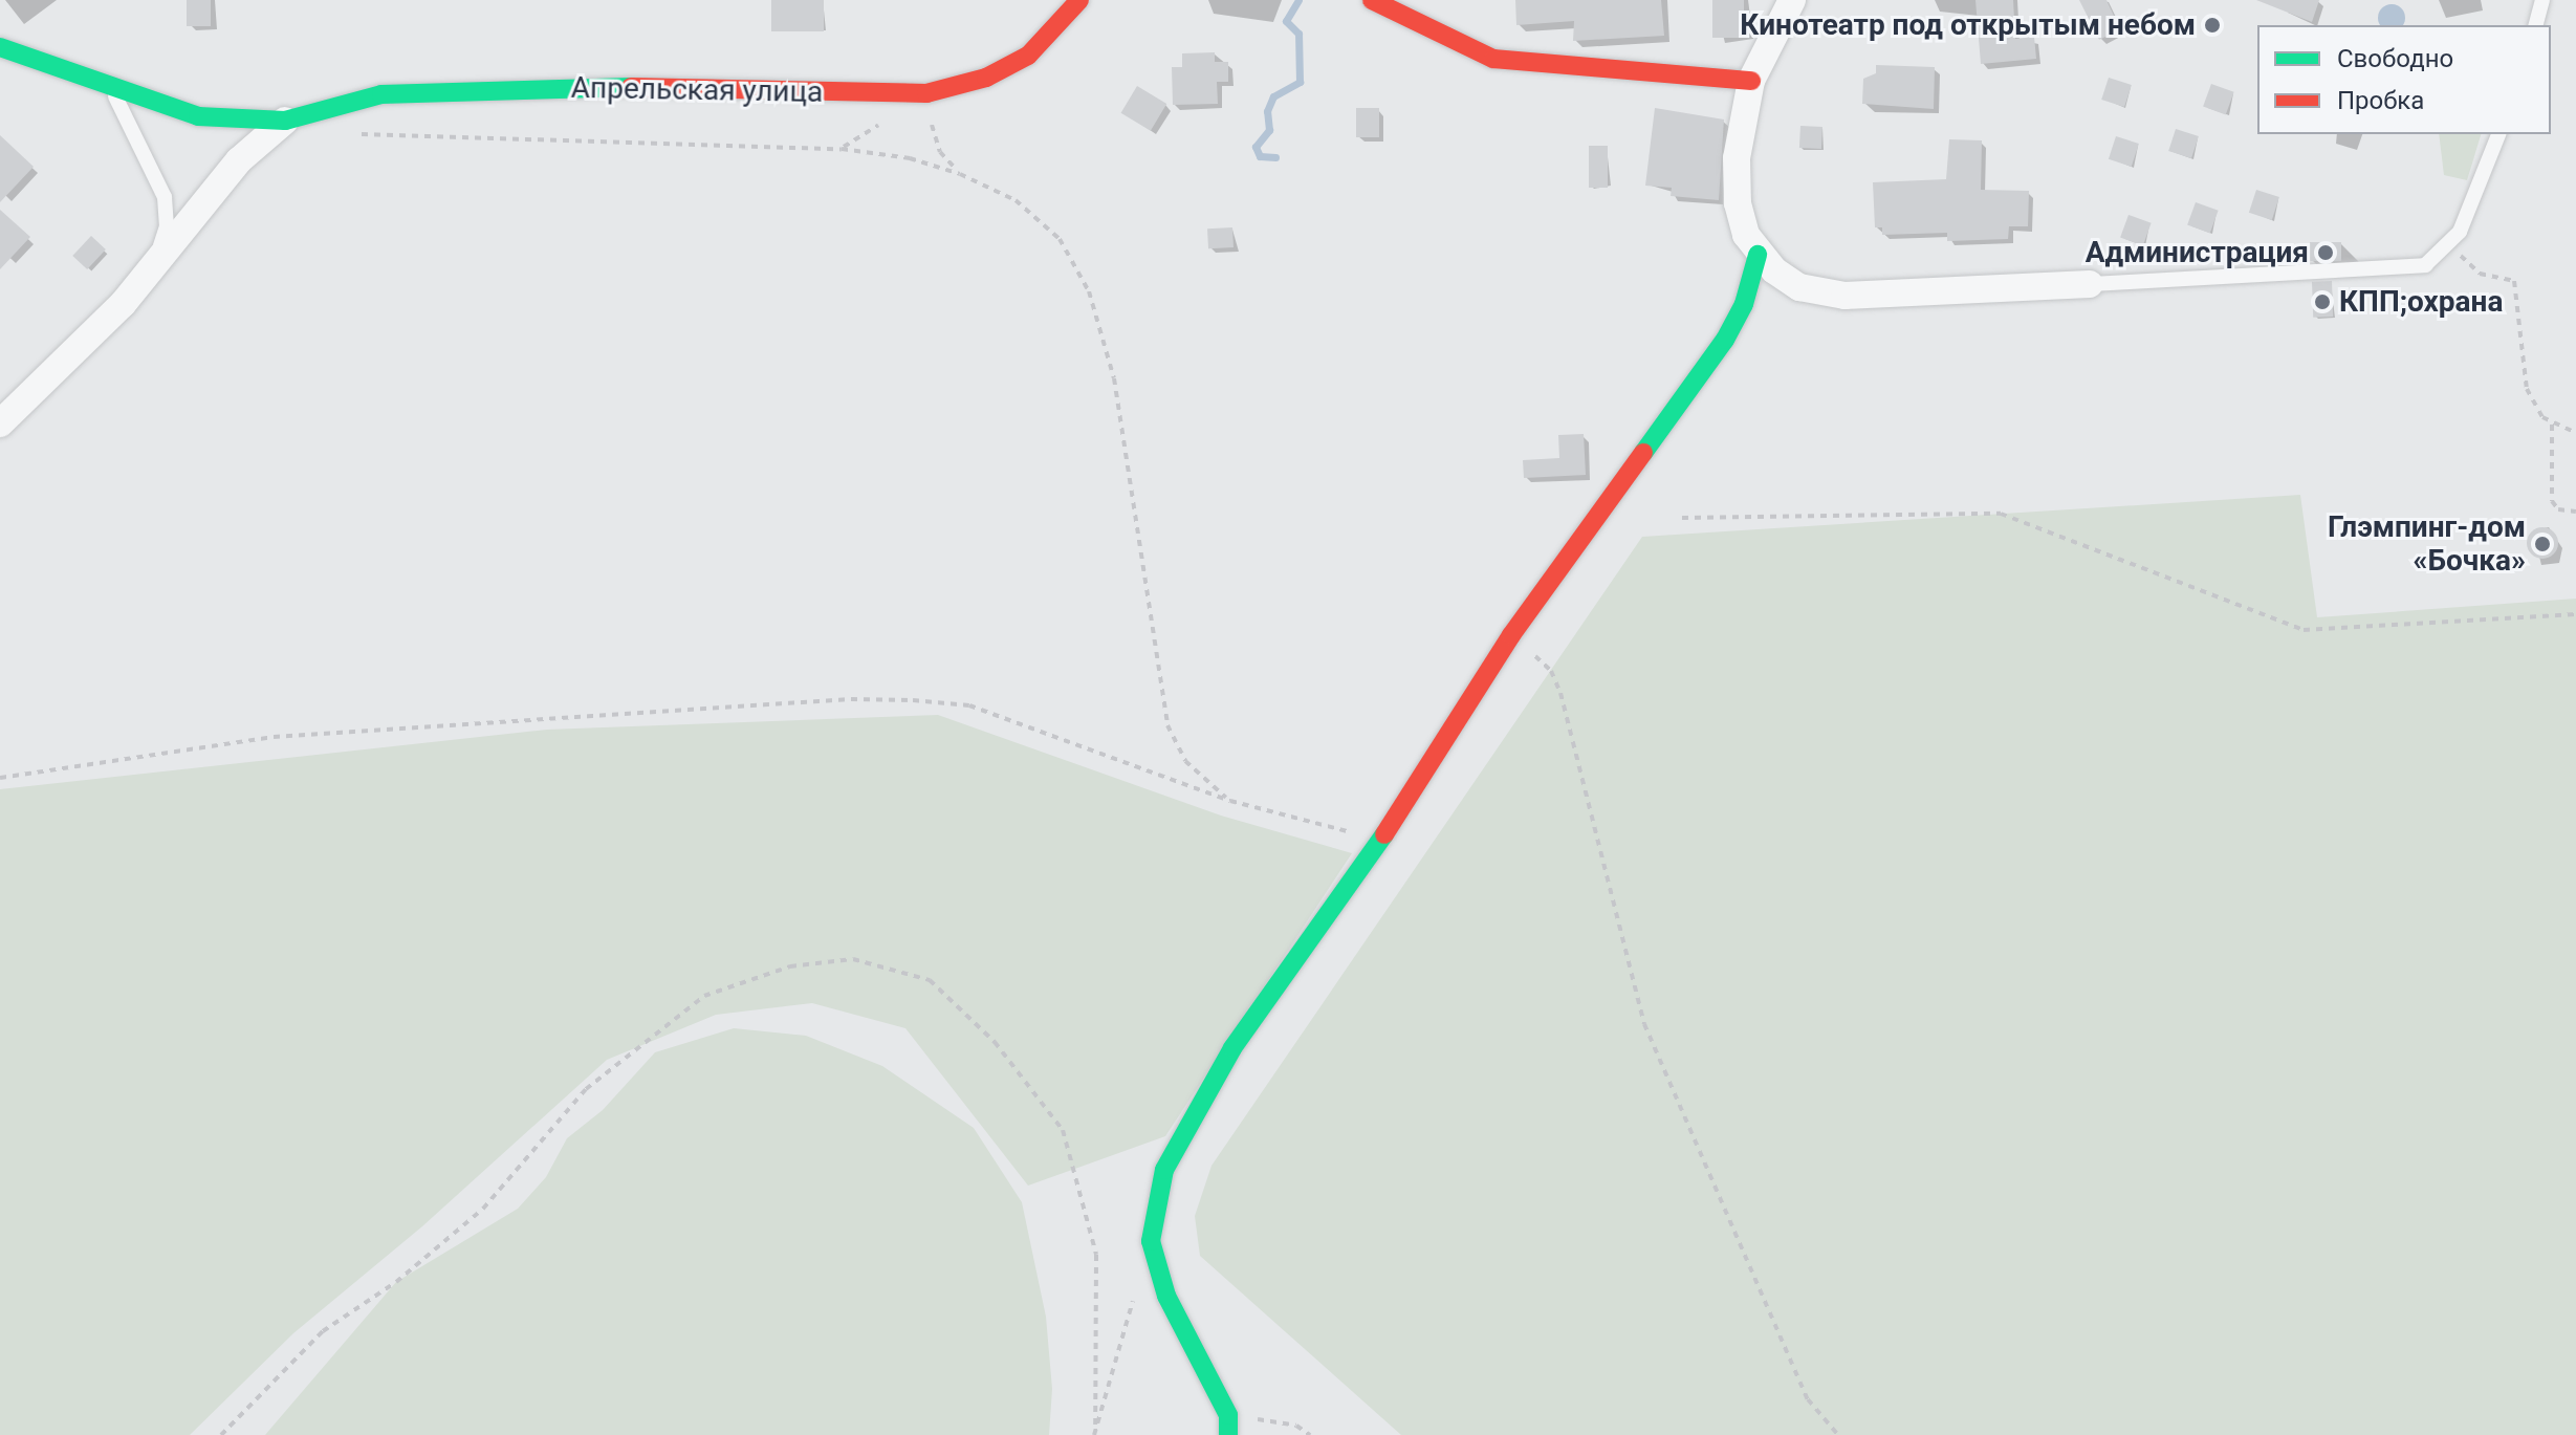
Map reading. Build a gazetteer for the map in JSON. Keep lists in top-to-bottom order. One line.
{"streets":{"street":["Апрельская улица"]},"places":["Кинотеатр под открытым небом","Администрация","КПП;охрана","Глэмпинг-дом «Бочка»"],"legend":["Свободно","Пробка"]}
